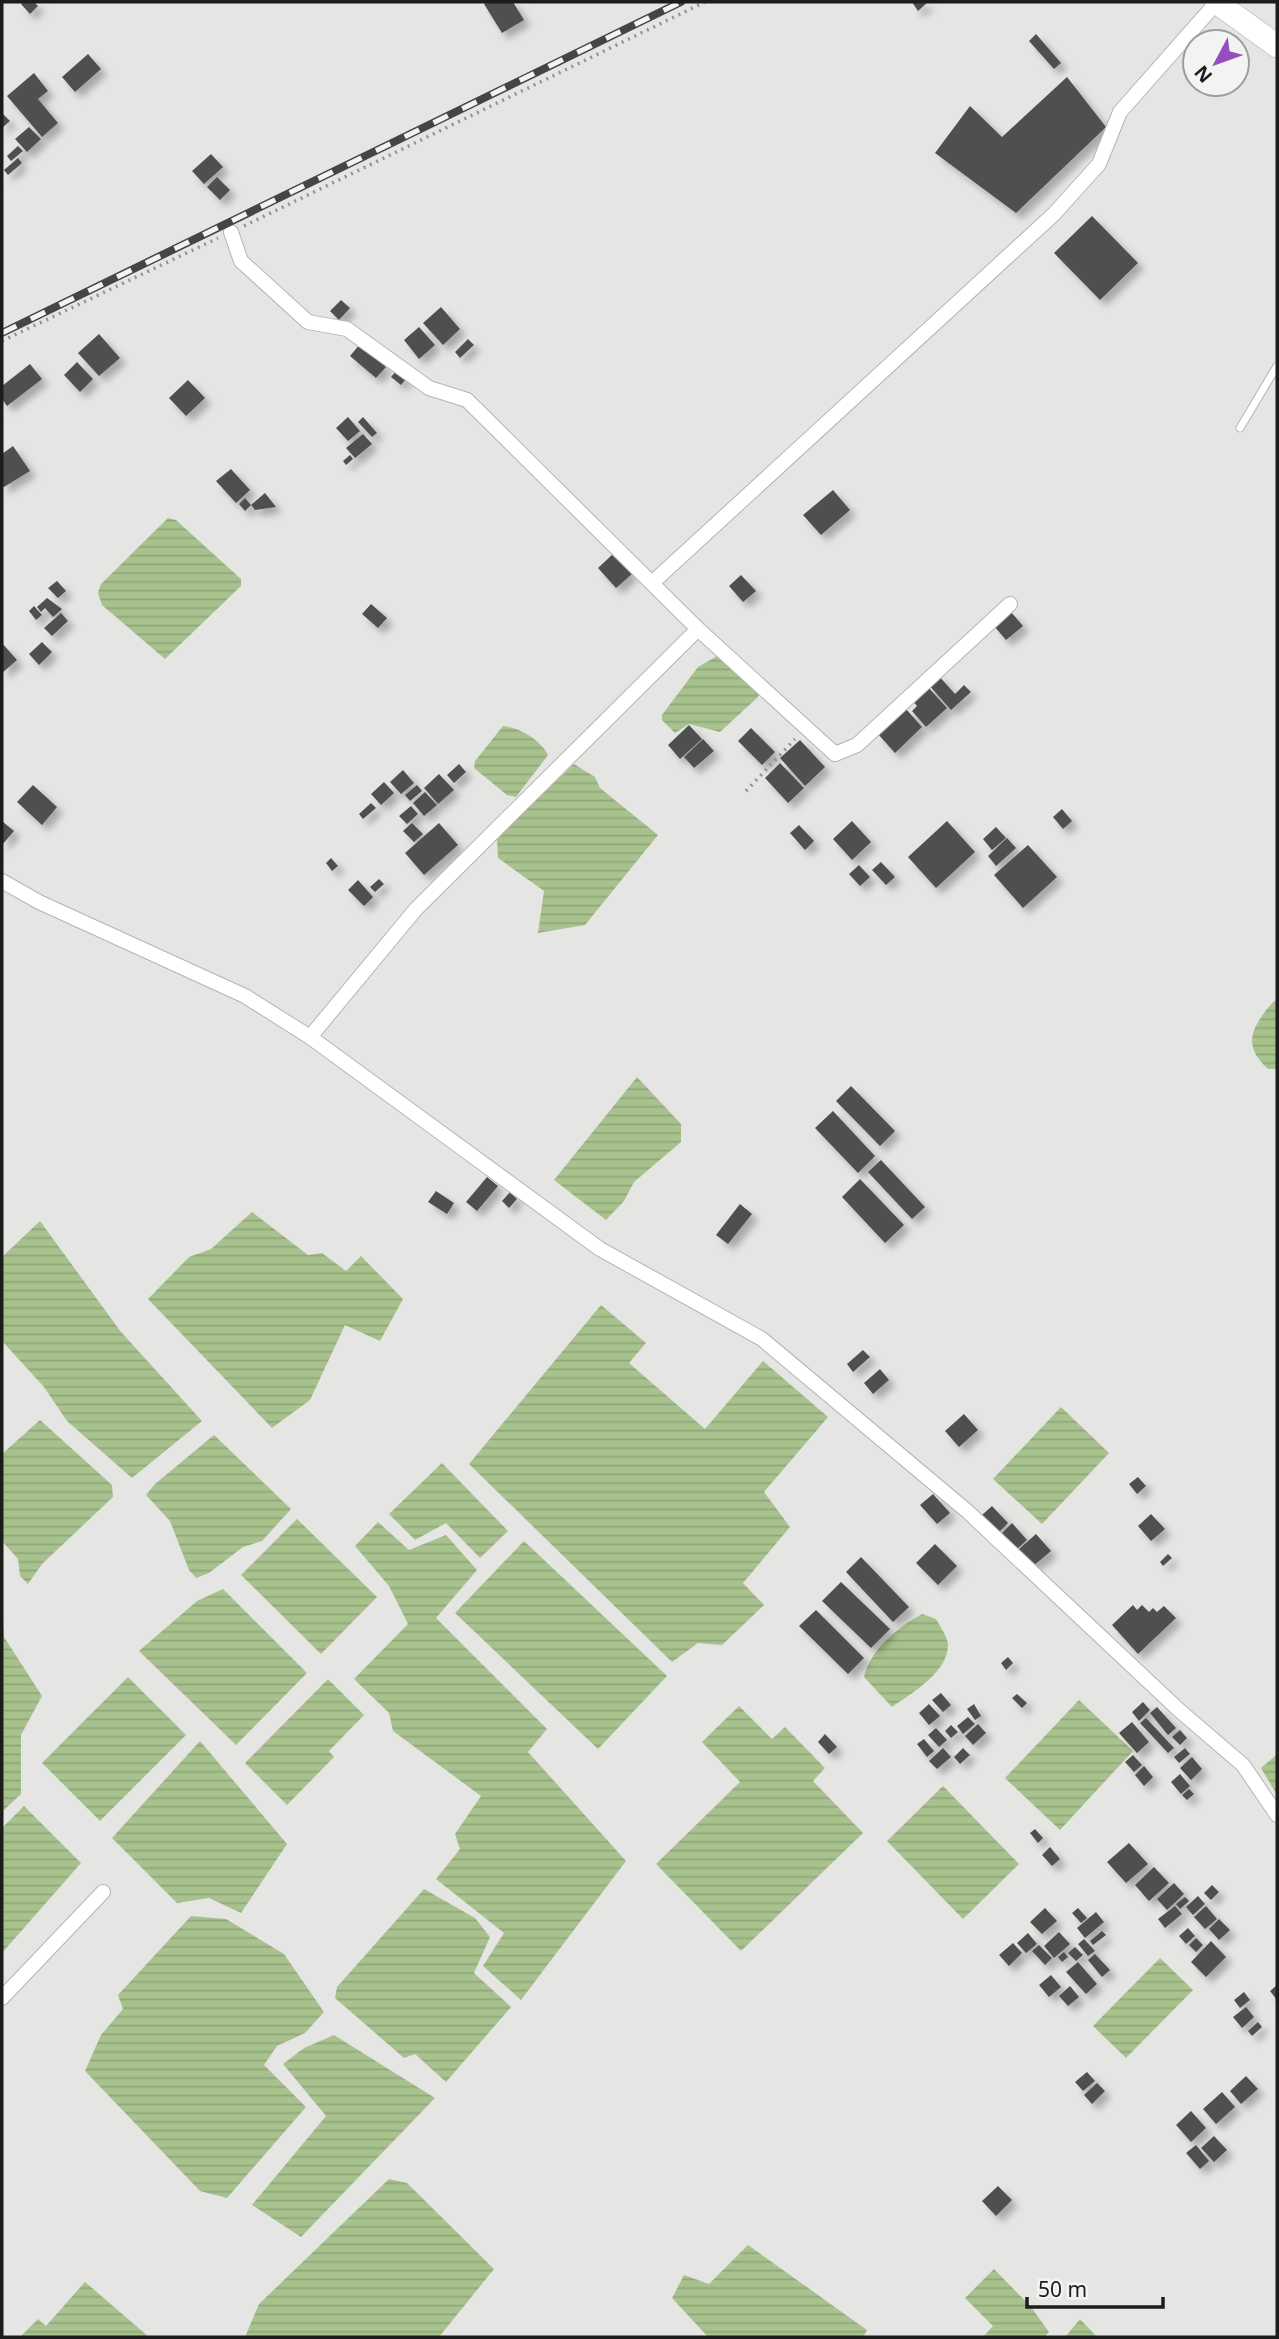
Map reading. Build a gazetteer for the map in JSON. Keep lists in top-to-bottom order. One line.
{"scale_bar":"50 m","north":"bottom left"}
